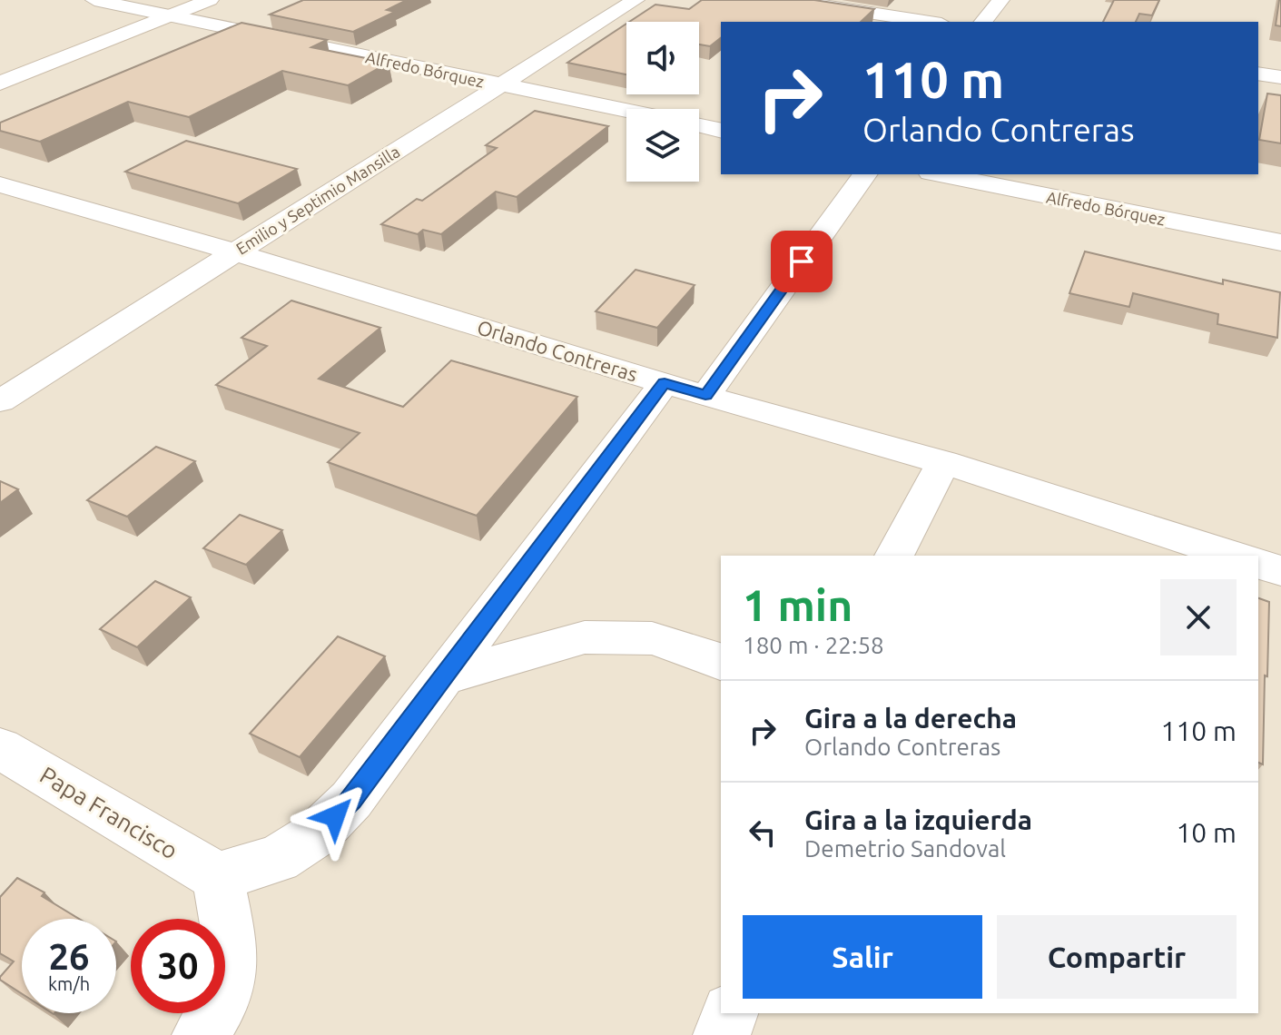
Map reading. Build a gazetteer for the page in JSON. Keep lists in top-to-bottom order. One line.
{"streets":{"street":["Alfredo Bórquez","Emilio y Septimio Mansilla","Orlando Contreras","Papa Francisco"]},"crossings":[["Alfredo Bórquez","Emilio y Septimio Mansilla"],["Emilio y Septimio Mansilla","Orlando Contreras"]],"page":{"turn":["110 m","Orlando Contreras"],"heading":["1 min","180 m · 22:58"],"list":[{"name":"Gira a la derecha","note":"Orlando Contreras","value":"110 m"},{"name":"Gira a la izquierda","note":"Demetrio Sandoval","value":"10 m"}],"buttons":["Salir","Compartir"],"speed":"26 km/h","limit":"30"}}
